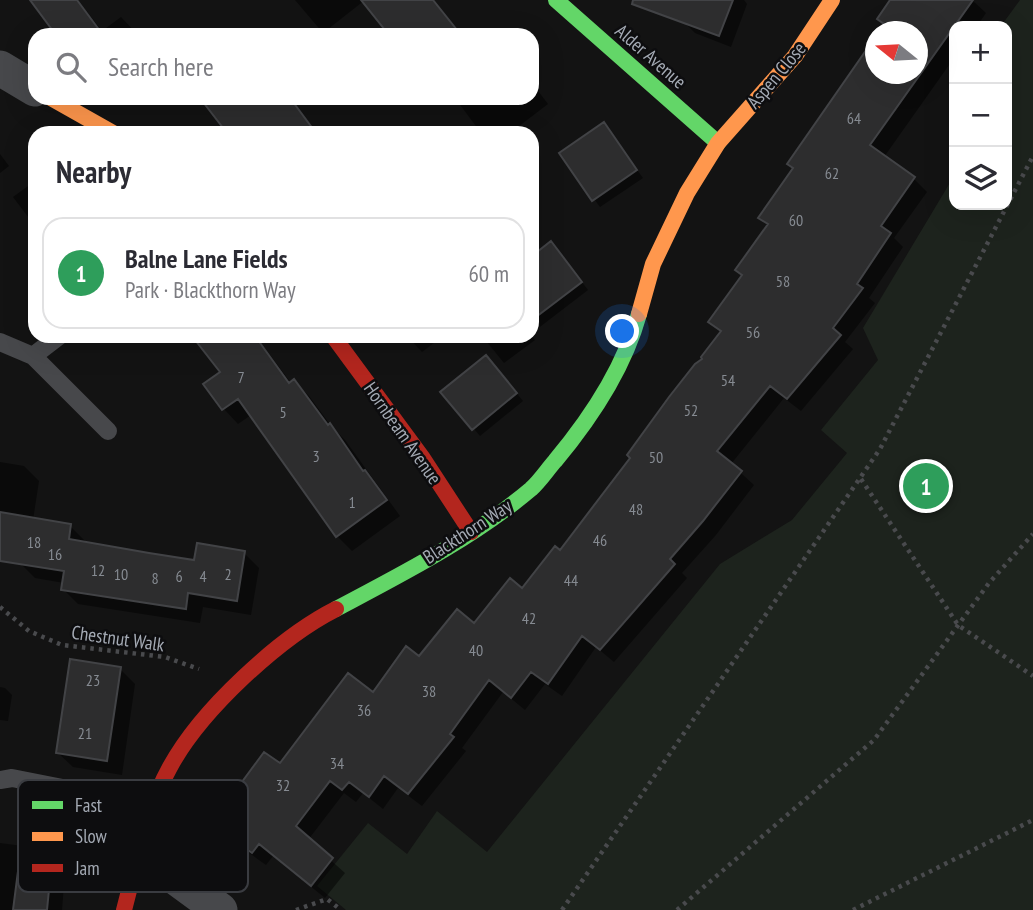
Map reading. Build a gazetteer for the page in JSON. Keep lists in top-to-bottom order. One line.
{"streets":{"street":["Alder Avenue","Aspen Close","Hornbeam Avenue","Blackthorn Way"],"path":["Chestnut Walk"]},"crossings":[["Alder Avenue","Aspen Close"],["Alder Avenue","Blackthorn Way"],["Aspen Close","Blackthorn Way"],["Hornbeam Avenue","Blackthorn Way"],["Blackthorn Way","Chestnut Walk"]],"house_numbers":["64","62","60","58","56","7","54","52","5","3","50","1","48","46","18","16","12","10","2","6","4","8","44","42","40","23","38","36","21","34","32"],"legend":["Fast","Slow","Jam"],"north":"left","page":{"map_buttons":["+","−"],"search":"Search here","heading":"Nearby","list":[{"mark":"1","name":"Balne Lane Fields","note":"Park · Blackthorn Way","value":"60 m"}],"pins":"1"}}
